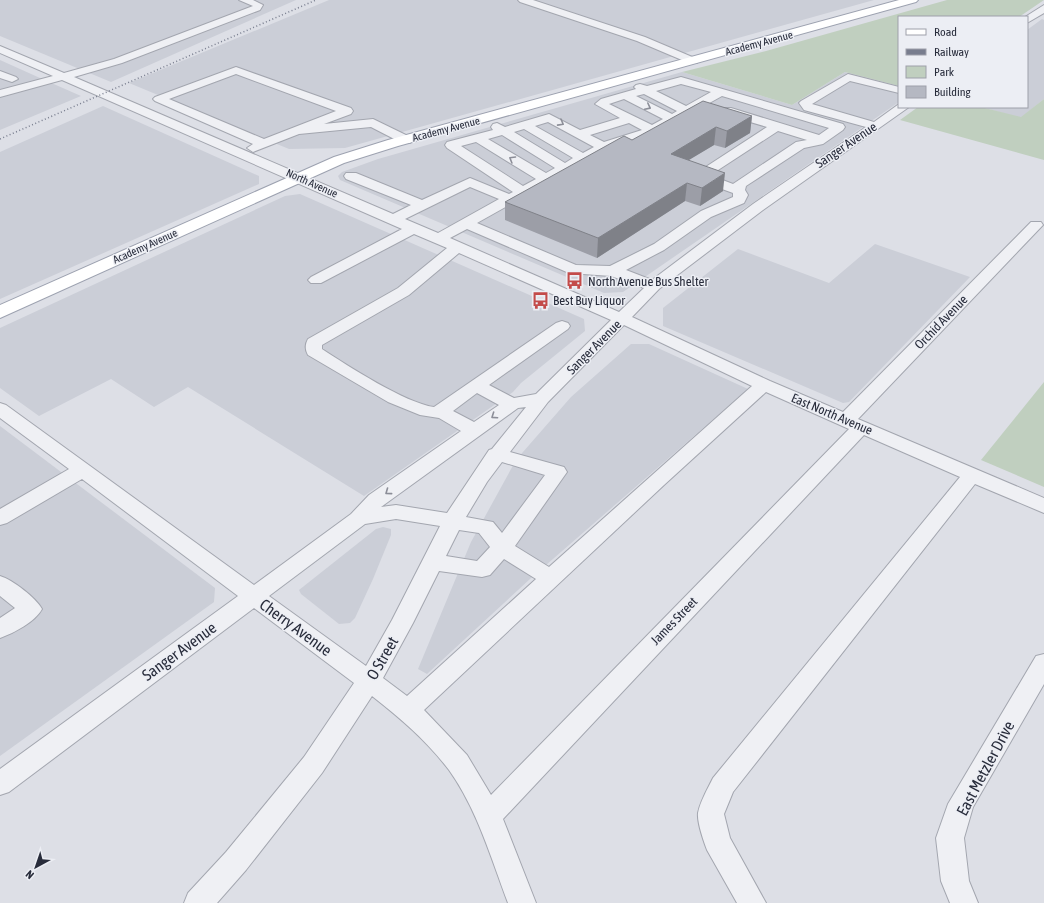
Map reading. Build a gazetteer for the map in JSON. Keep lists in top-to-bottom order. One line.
{"streets":{"main road":["Academy Avenue"],"street":["Sanger Avenue","North Avenue","Orchid Avenue","East North Avenue","James Street","Cherry Avenue","O Street","East Metzler Drive"]},"crossings":[["Academy Avenue","North Avenue"],["Sanger Avenue","North Avenue"],["Sanger Avenue","East North Avenue"],["Sanger Avenue","Cherry Avenue"],["Sanger Avenue","O Street"],["North Avenue","East North Avenue"],["Orchid Avenue","East North Avenue"],["Orchid Avenue","James Street"],["East North Avenue","James Street"],["James Street","Cherry Avenue"],["Cherry Avenue","O Street"]],"places":{"bus stop":["North Avenue Bus Shelter","Best Buy Liquor"]},"legend":["Road","Railway","Park","Building"],"north":"bottom left"}
